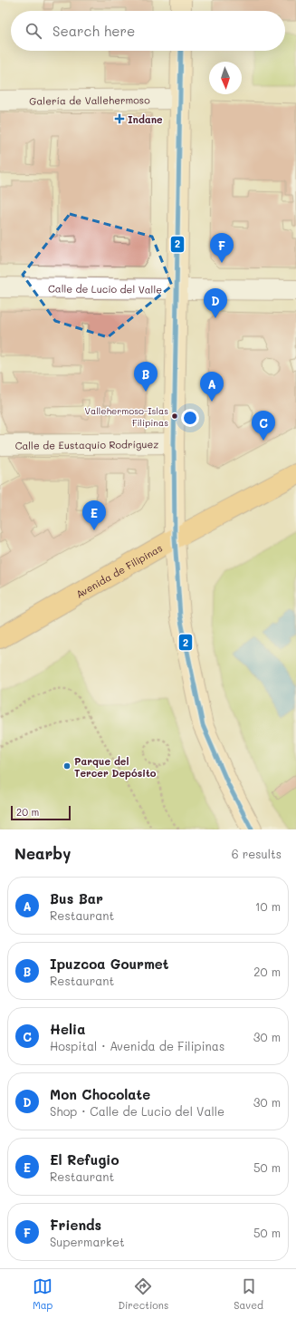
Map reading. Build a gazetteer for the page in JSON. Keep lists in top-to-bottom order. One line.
{"streets":{"main road":["Avenida de Filipinas"],"street":["Galería de Vallehermoso","Calle de Lucio del Valle","Calle de Eustaquio Rodríguez"]},"places":{"health":["Indane"],"other":["Vallehermoso-Islas Filipinas","Parque del Tercer Depósito"]},"lines":["transit line 2"],"scale_bar":"20 m","north":"bottom","page":{"search":"Search here","pins":["F","D","B","A","C","E"],"scale":"20 m","heading":["Nearby","6 results"],"list":[{"mark":"A","name":"Bus Bar","note":"Restaurant","value":"10 m"},{"mark":"B","name":"Ipuzcoa Gourmet","note":"Restaurant","value":"20 m"},{"mark":"C","name":"Helia","note":"Hospital · Avenida de Filipinas","value":"30 m"},{"mark":"D","name":"Mon Chocolate","note":"Shop · Calle de Lucio del Valle","value":"30 m"},{"mark":"E","name":"El Refugio","note":"Restaurant","value":"50 m"},{"mark":"F","name":"Friends","note":"Supermarket","value":"50 m"}],"nav":["Map","Directions","Saved"]}}
